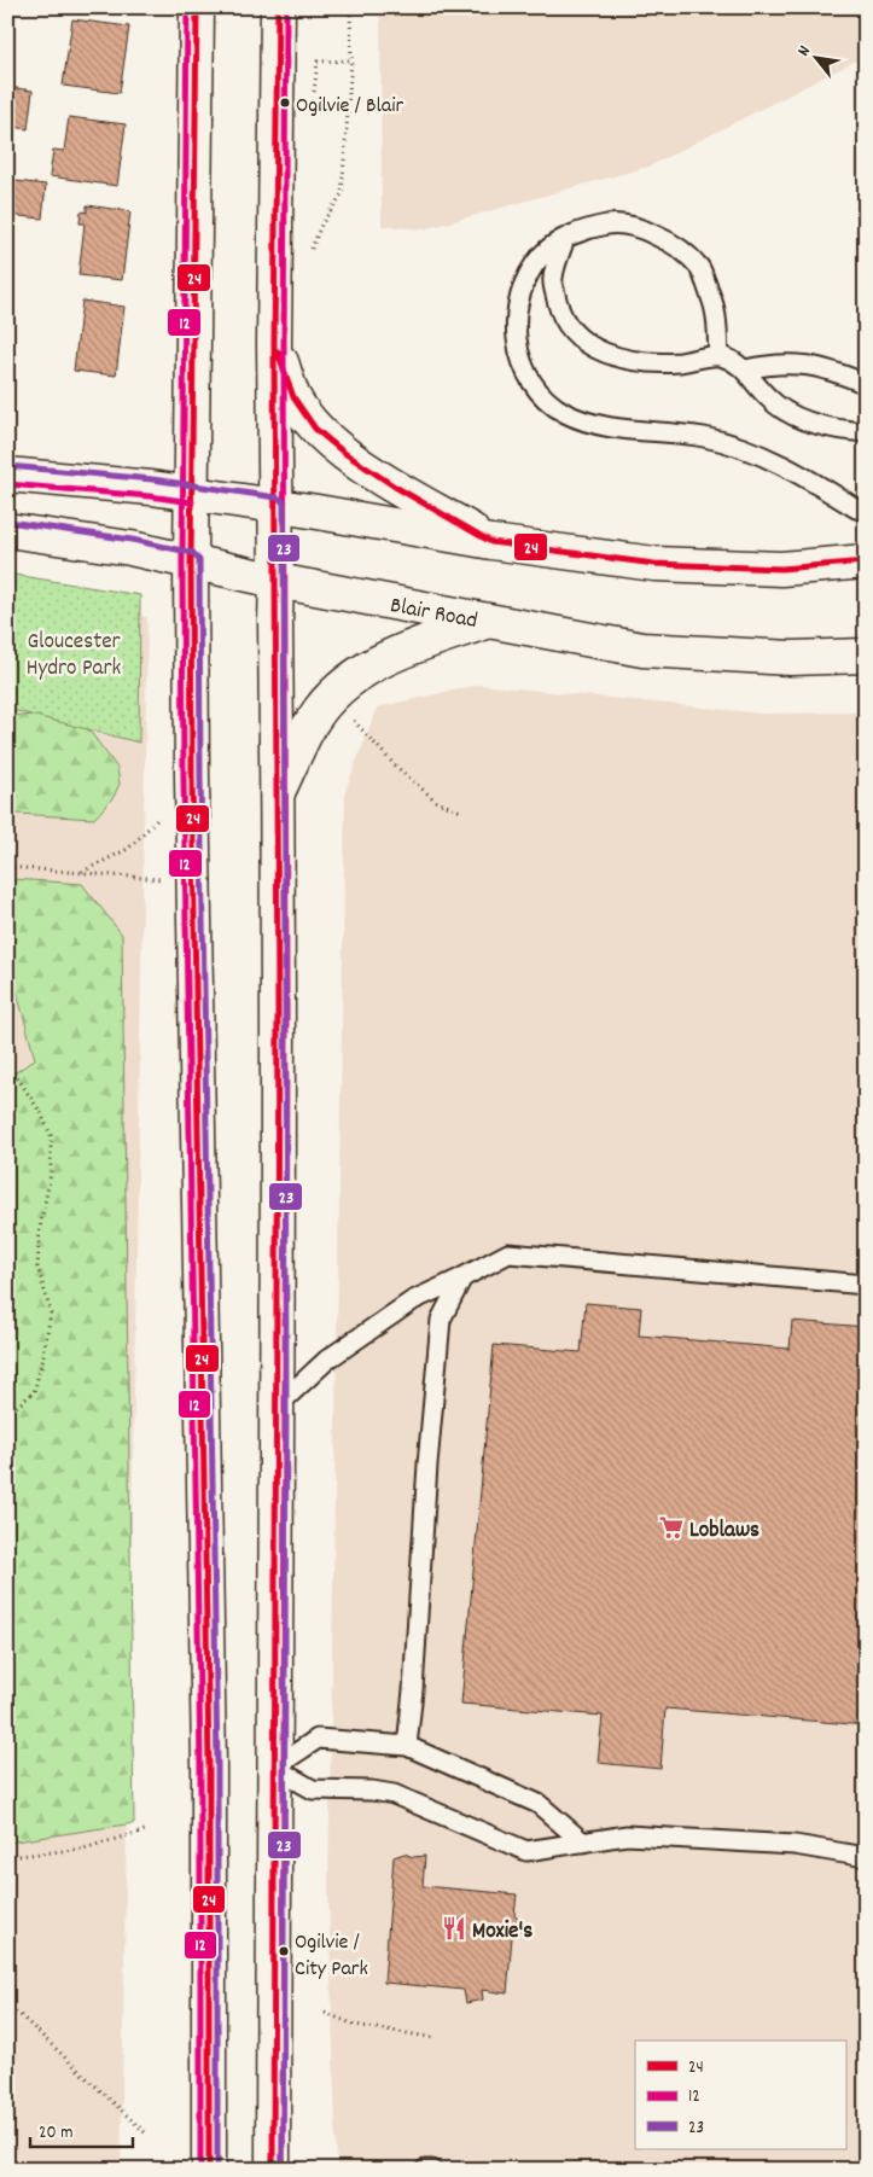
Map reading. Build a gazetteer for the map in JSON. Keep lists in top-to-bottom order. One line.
{"streets":{"main road":["Blair Road"]},"parks":["Gloucester Hydro Park"],"places":{"other":["Ogilvie / Blair","Ogilvie / City Park"],"supermarket":["Loblaws"],"restaurant":["Moxie's"]},"lines":["transit line 24","transit line 12","transit line 23"],"legend":["24","12","23"],"scale_bar":"20 m","north":"top left"}
